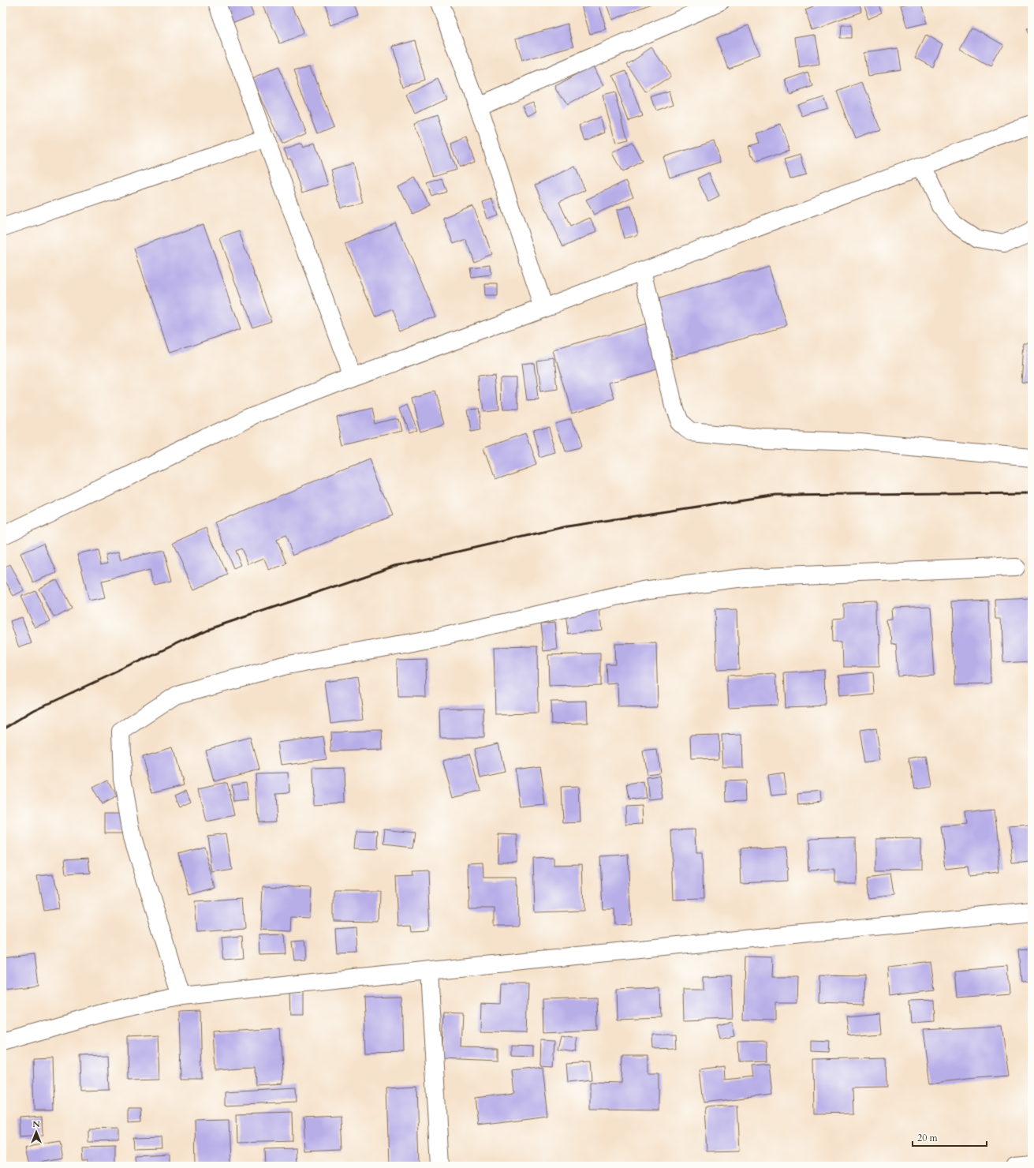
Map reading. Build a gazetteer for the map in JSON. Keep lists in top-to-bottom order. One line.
{"scale_bar":"20 m","north":"top"}
